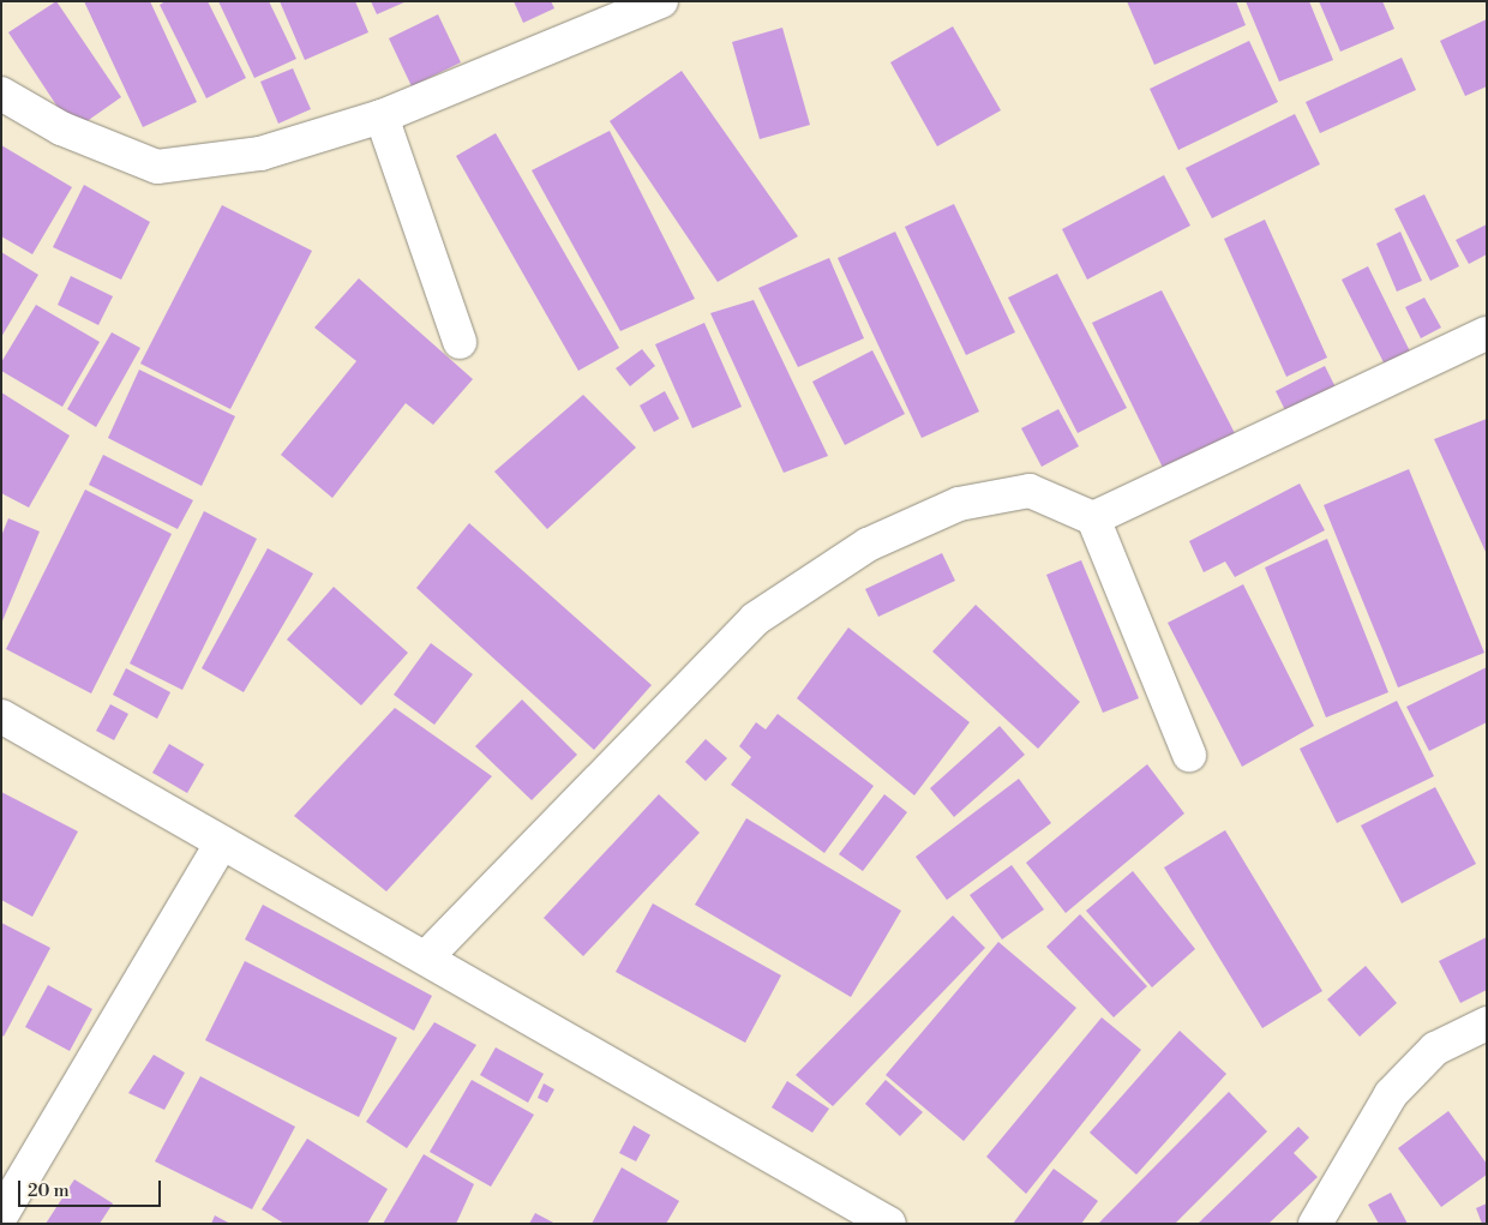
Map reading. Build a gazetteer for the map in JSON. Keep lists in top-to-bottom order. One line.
{"scale_bar":"20 m"}
